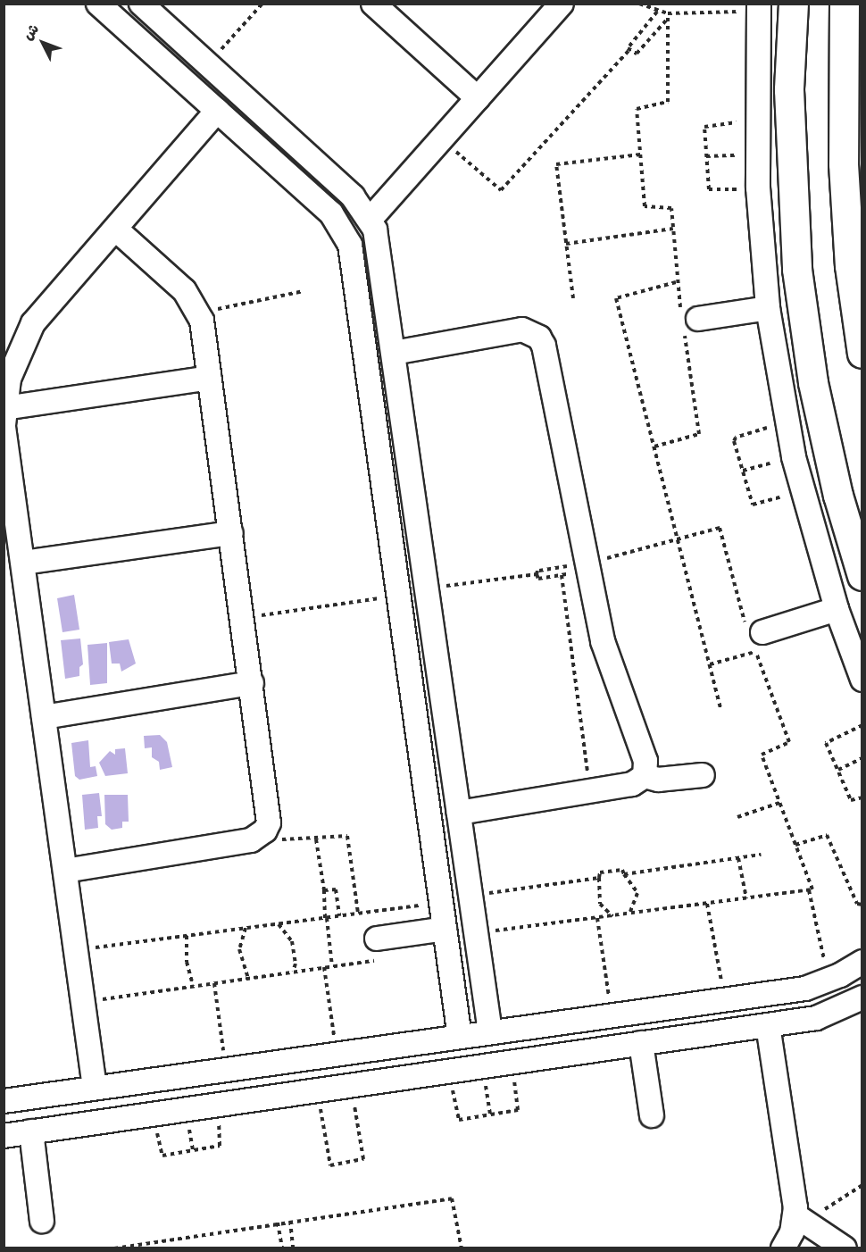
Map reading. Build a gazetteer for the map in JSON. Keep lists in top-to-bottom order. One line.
{"north":"top left"}
